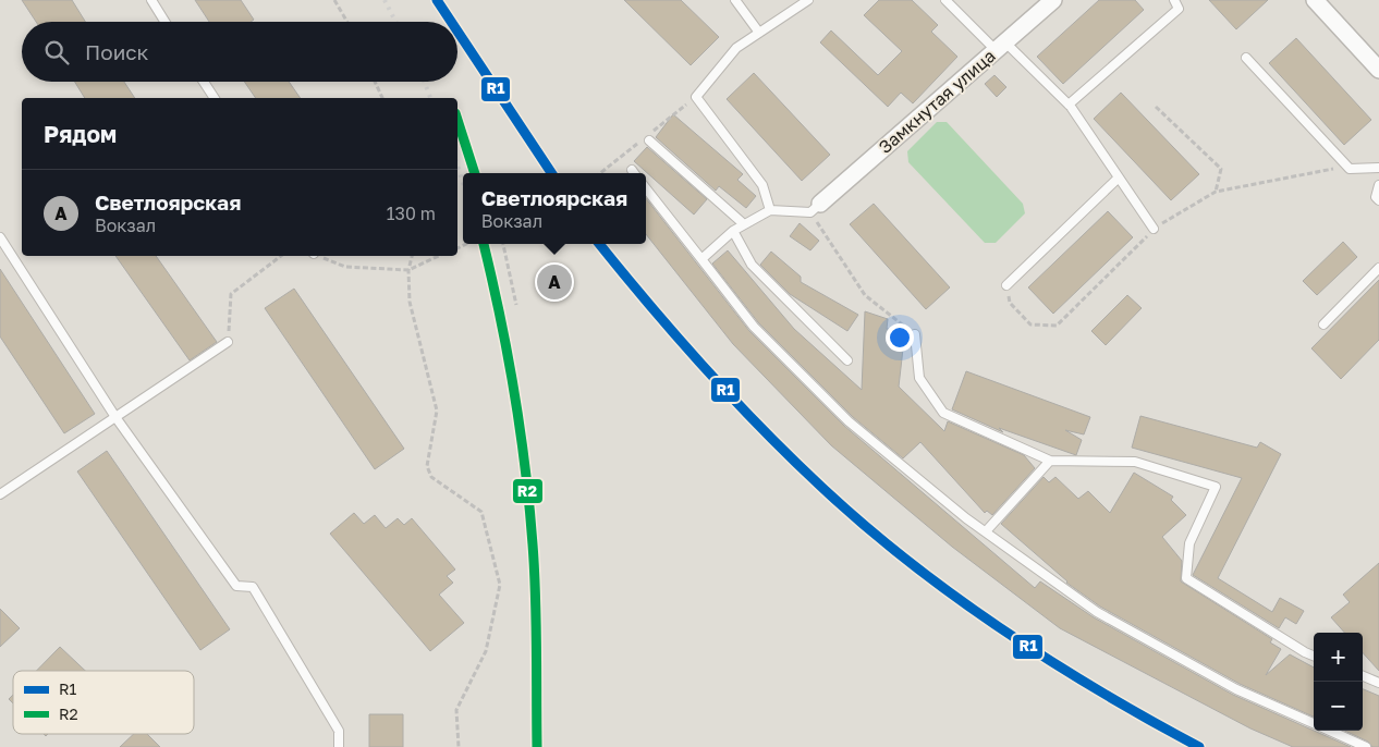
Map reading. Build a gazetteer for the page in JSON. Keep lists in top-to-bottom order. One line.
{"streets":{"street":["Замкнутая улица"]},"lines":["transit line R1","transit line R2"],"legend":["R1","R2"],"page":{"search":"Поиск","heading":"Рядом","list":[{"mark":"A","name":"Светлоярская","note":"Вокзал","value":"130 m"}],"popup":["Светлоярская","Вокзал"],"pins":"A","map_buttons":["+","−"]}}
